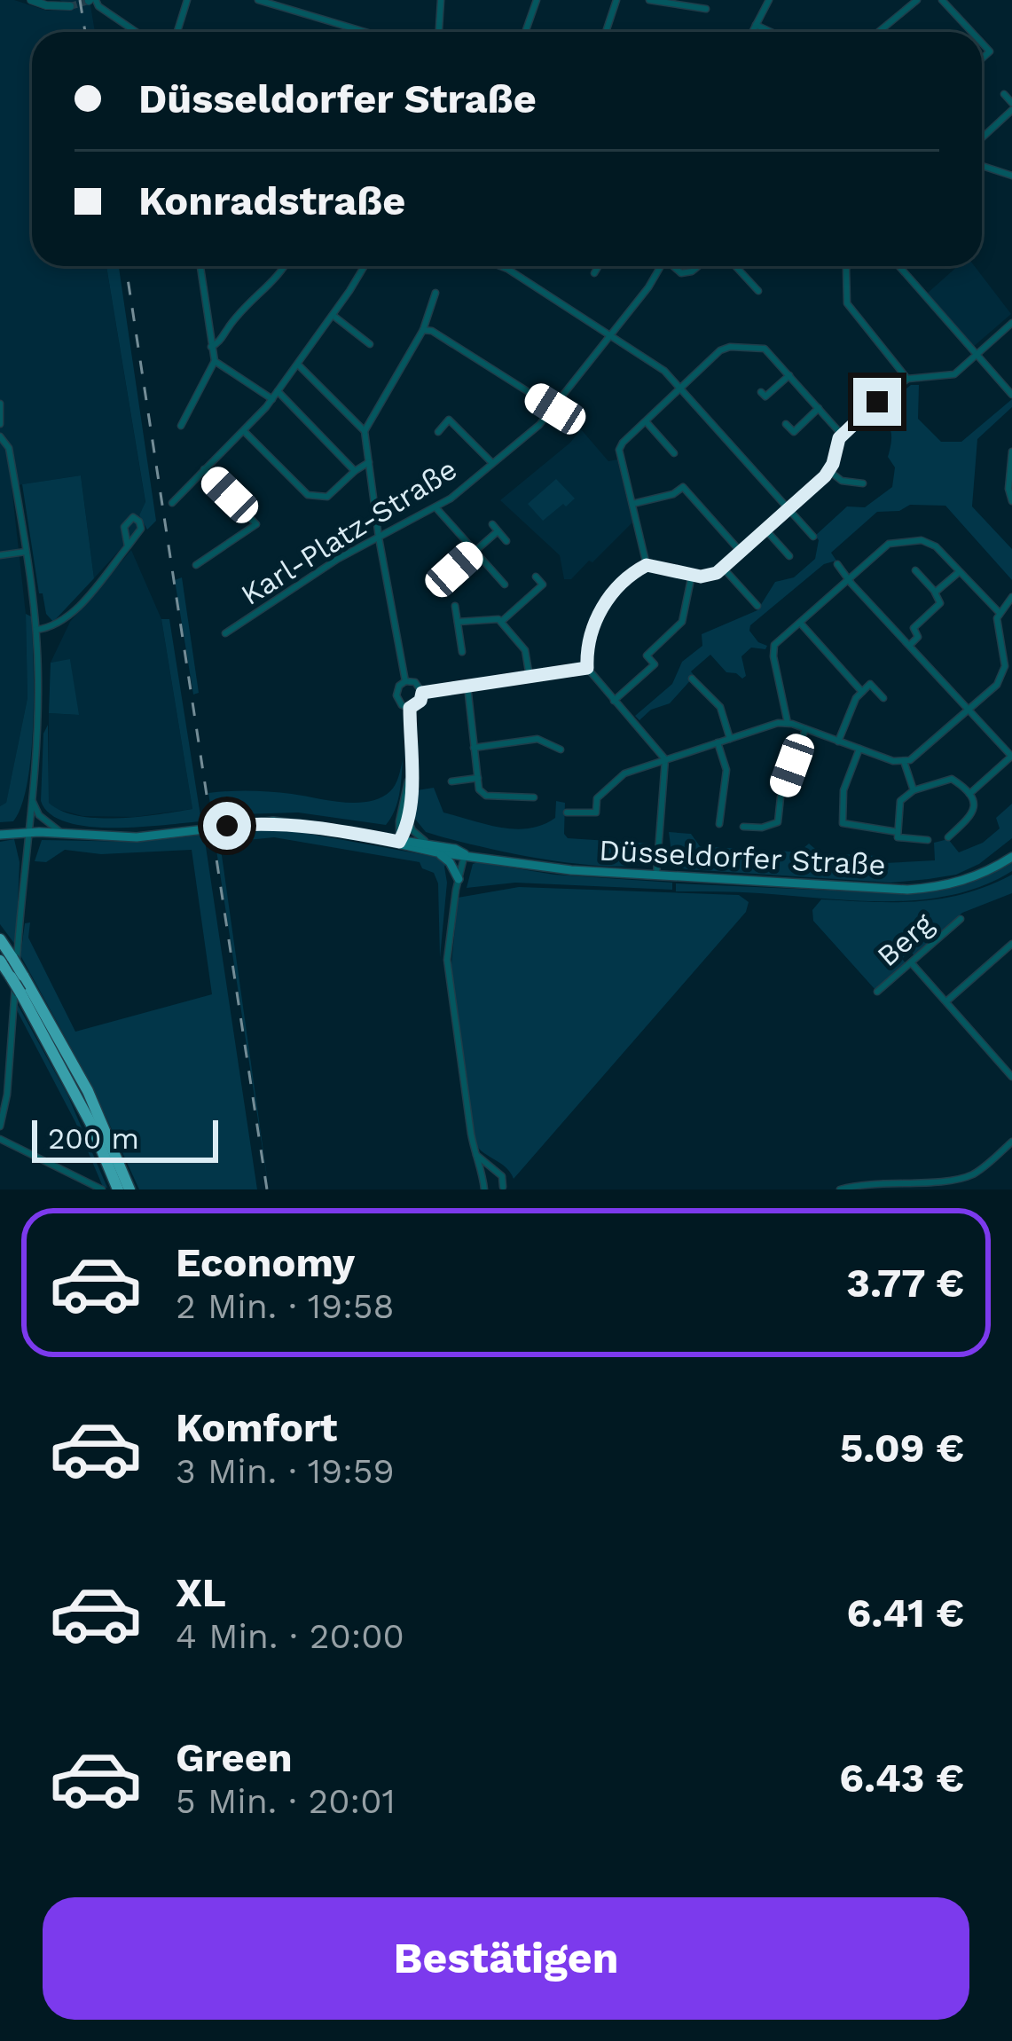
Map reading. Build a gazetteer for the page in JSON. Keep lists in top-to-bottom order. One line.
{"streets":{"main road":["Düsseldorfer Straße"],"street":["Karl-Platz-Straße","Berg"]},"scale_bar":"200 m","page":{"banner":["Düsseldorfer Straße","Konradstraße"],"scale":"200 m","list":[{"name":"Economy","note":"2 Min. · 19:58","value":"3.77 €"},{"name":"Komfort","note":"3 Min. · 19:59","value":"5.09 €"},{"name":"XL","note":"4 Min. · 20:00","value":"6.41 €"},{"name":"Green","note":"5 Min. · 20:01","value":"6.43 €"}],"buttons":"Bestätigen"}}
